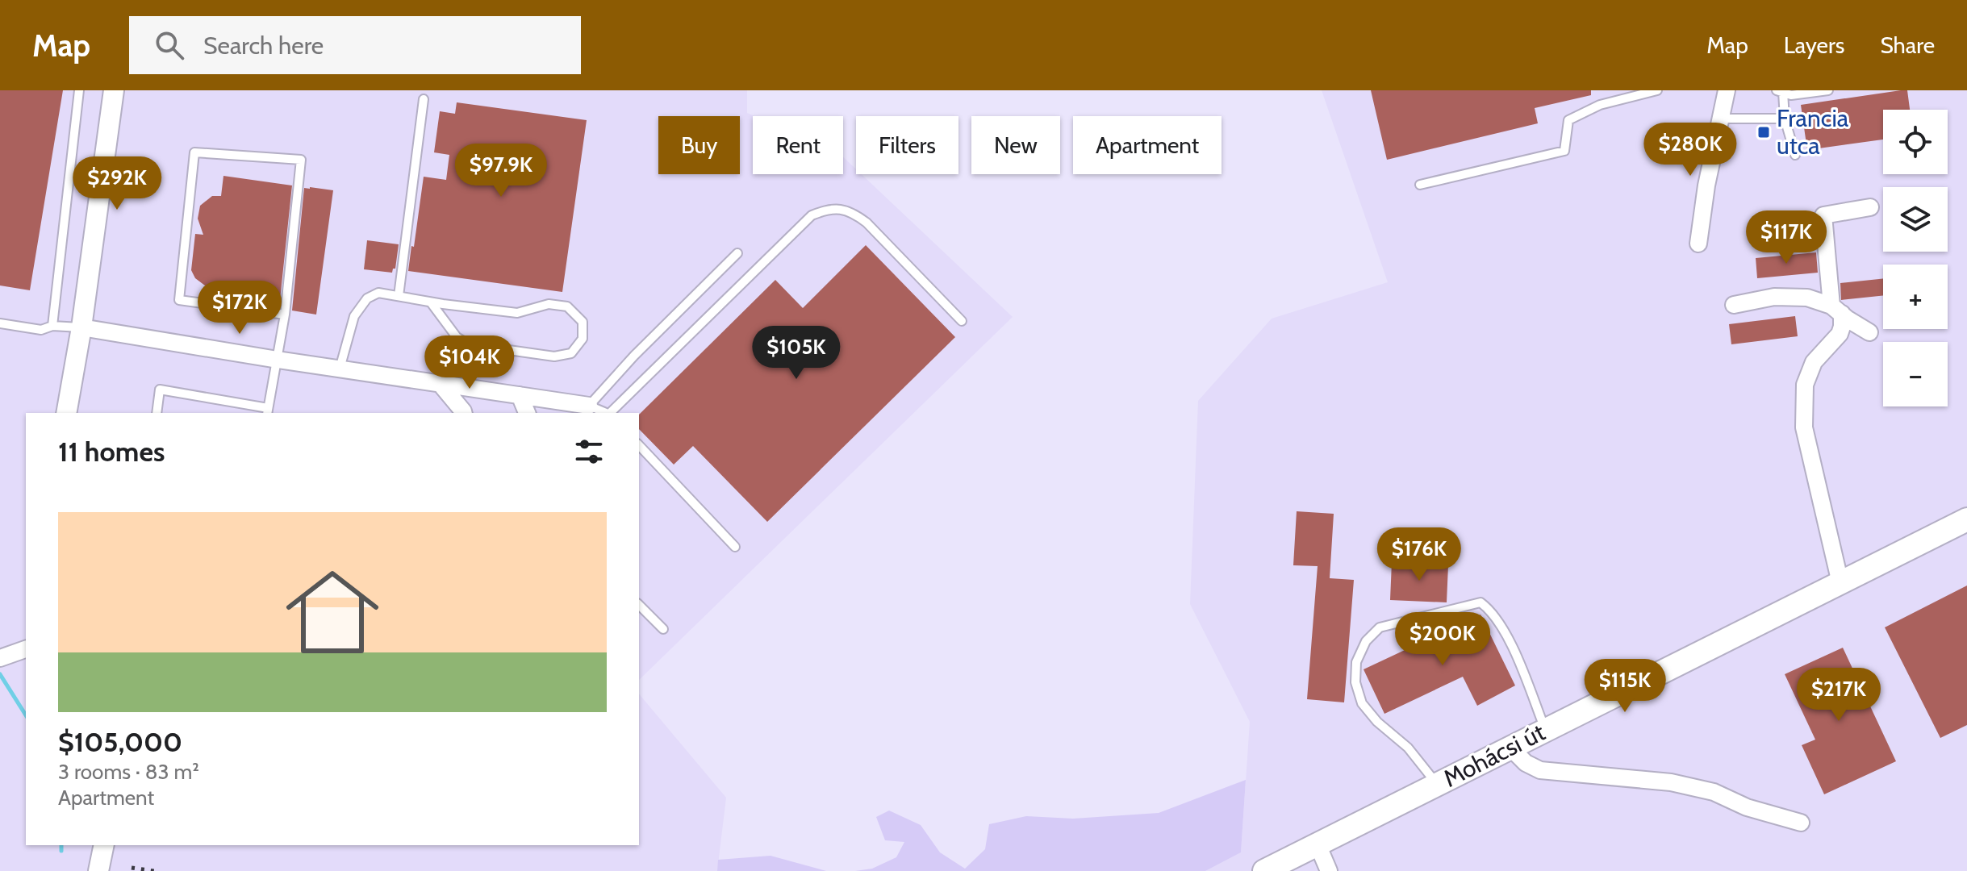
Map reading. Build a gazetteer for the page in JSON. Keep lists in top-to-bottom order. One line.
{"streets":{"main road":["Mohácsi út"]},"places":{"transit":["Francia utca"]},"page":{"header":"Map","search":"Search here","nav":["Map","Layers","Share"],"map_buttons":["+","−"],"chip":["Buy","Rent","Filters","New","Apartment"],"price":["$280K","$97.9K","$292K","$117K","$172K","$105K","$104K","$176K","$200K","$115K","$217K"],"heading":"11 homes","list":[{"name":"$105,000","note":"3 rooms · 83 m² · Apartment"}]}}
